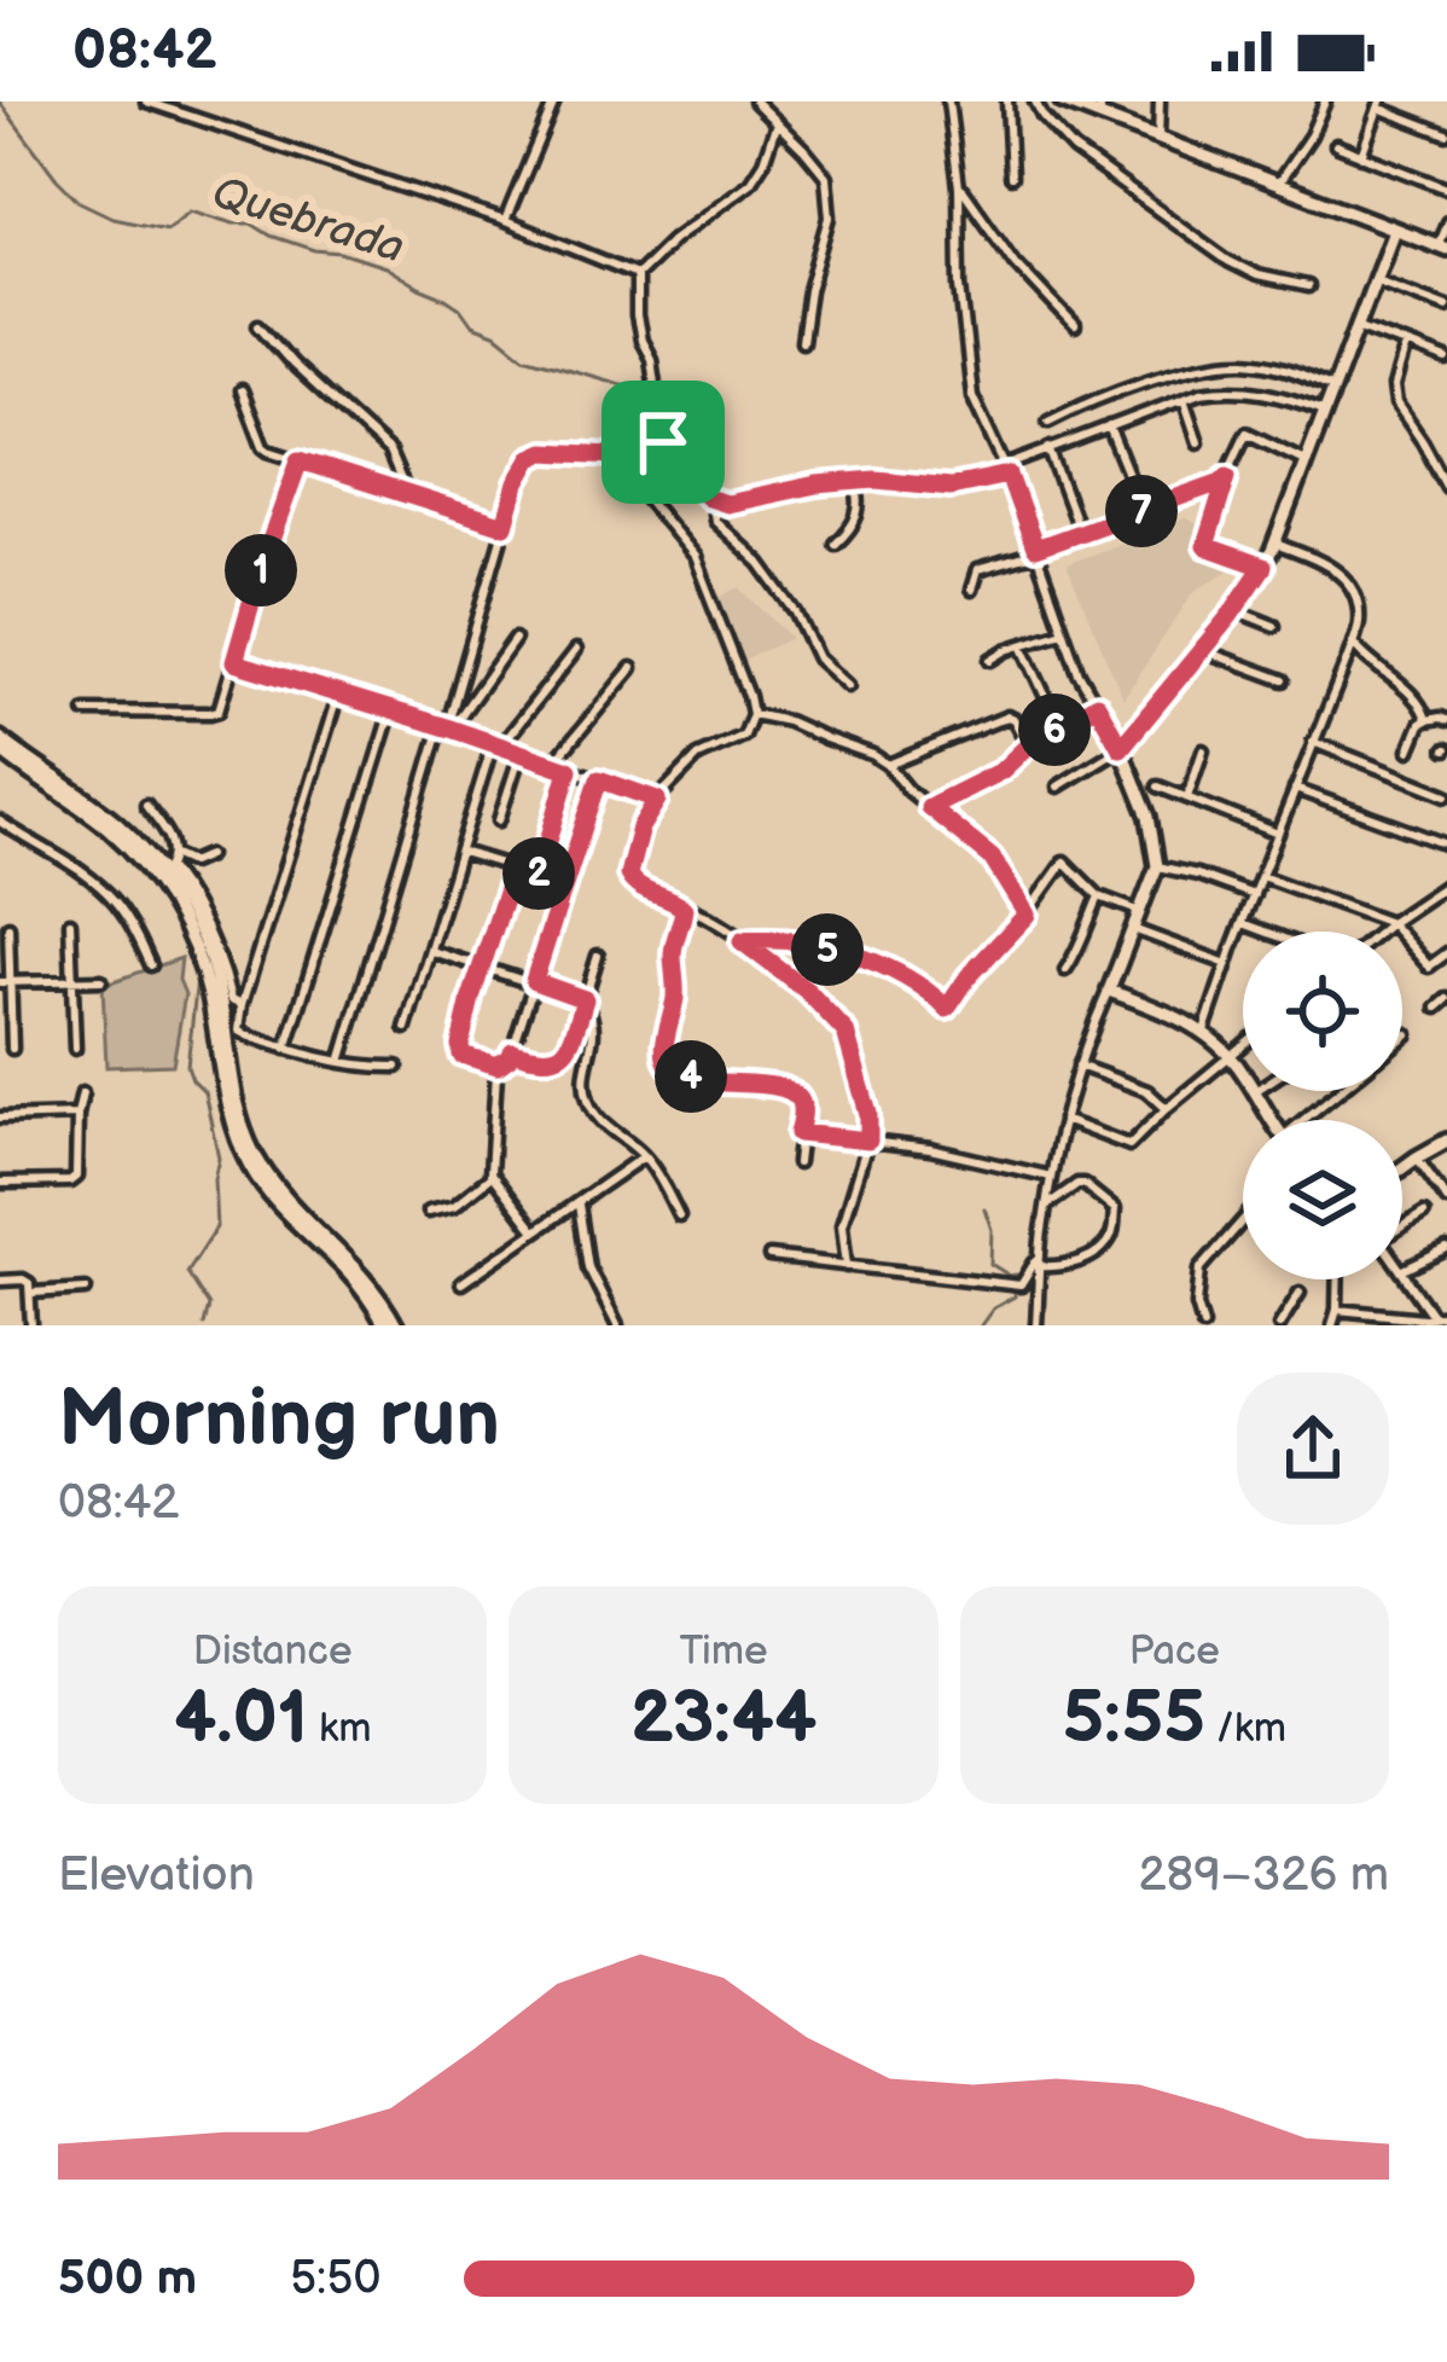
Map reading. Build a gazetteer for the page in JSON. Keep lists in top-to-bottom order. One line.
{"water":["Quebrada"],"page":{"status":"08:42","pins":["7","1","6","2","5","4"],"heading":["Morning run","08:42"],"stats":[["Distance","4.01 km"],["Time","23:44"],["Pace","5:55 /km"]],"chart":["Elevation","289–326 m"],"list":[{"name":"500 m","note":"5:50"}]}}
